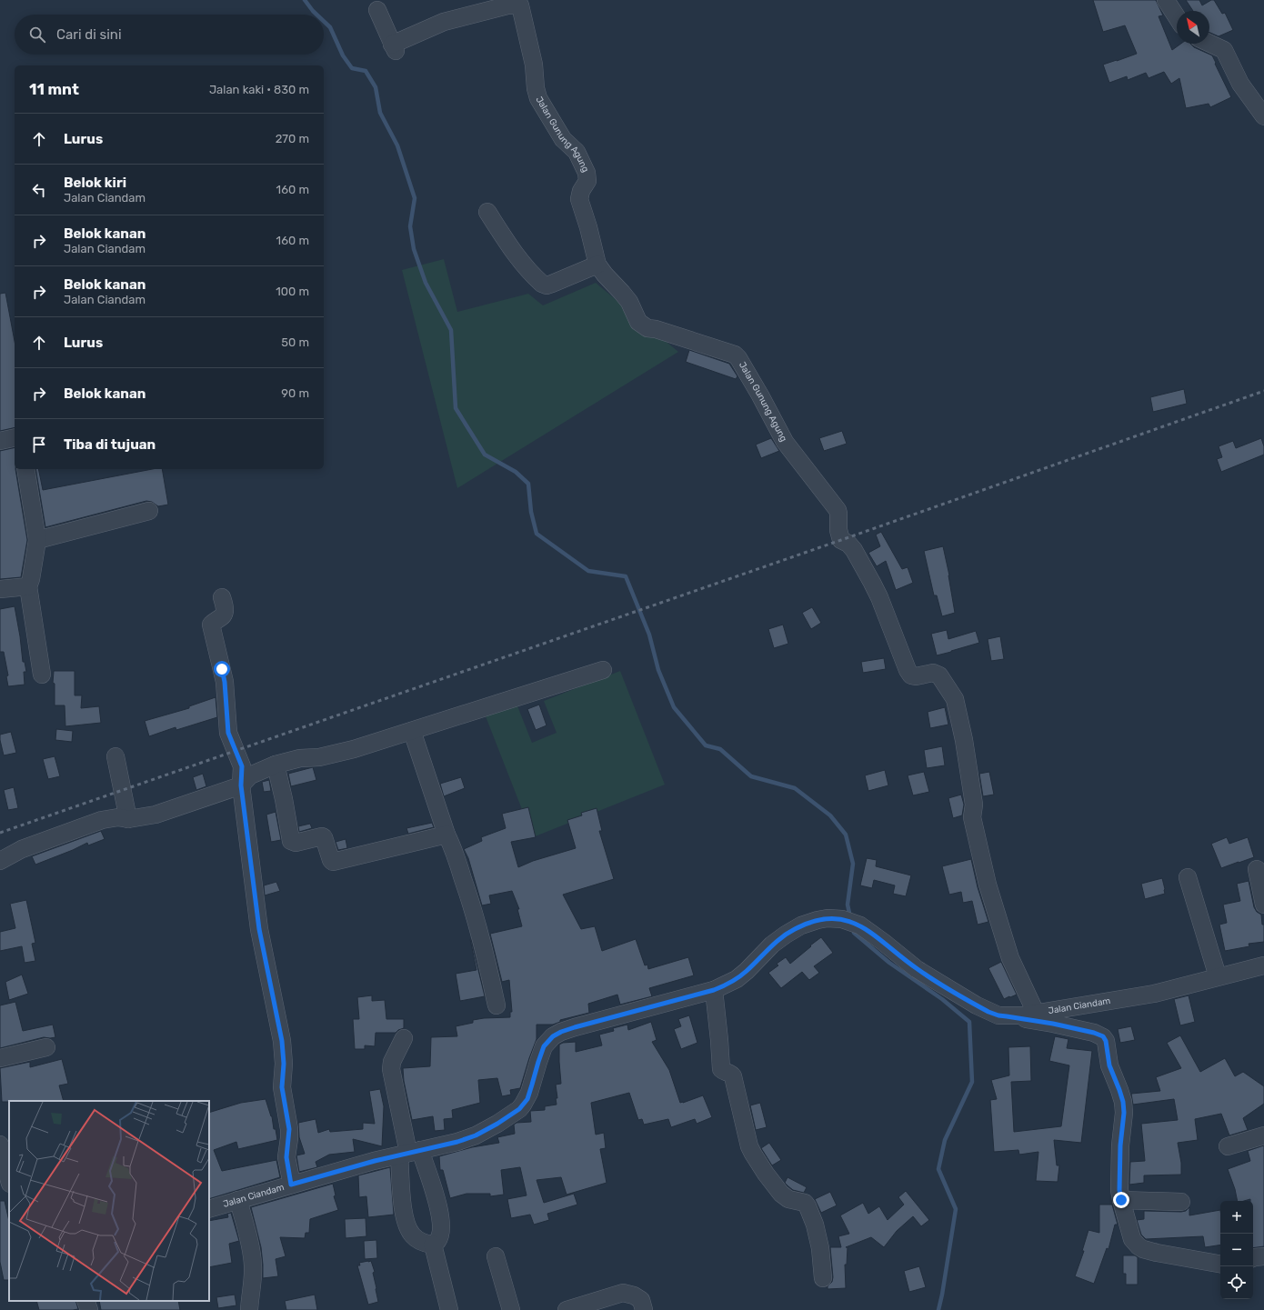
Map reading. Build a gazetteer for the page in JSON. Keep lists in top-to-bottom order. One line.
{"streets":{"street":["Jalan Gunung Agung","Jalan Ciandam"]},"crossings":[["Jalan Gunung Agung","Jalan Ciandam"]],"north":"top left","page":{"search":"Cari di sini","heading":["11 mnt","Jalan kaki · 830 m"],"list":[["Lurus","270 m"],["Belok kiri","Jalan Ciandam","160 m"],["Belok kanan","Jalan Ciandam","160 m"],["Belok kanan","Jalan Ciandam","100 m"],["Lurus","50 m"],["Belok kanan","90 m"],"Tiba di tujuan"],"map_buttons":["+","−"]}}
